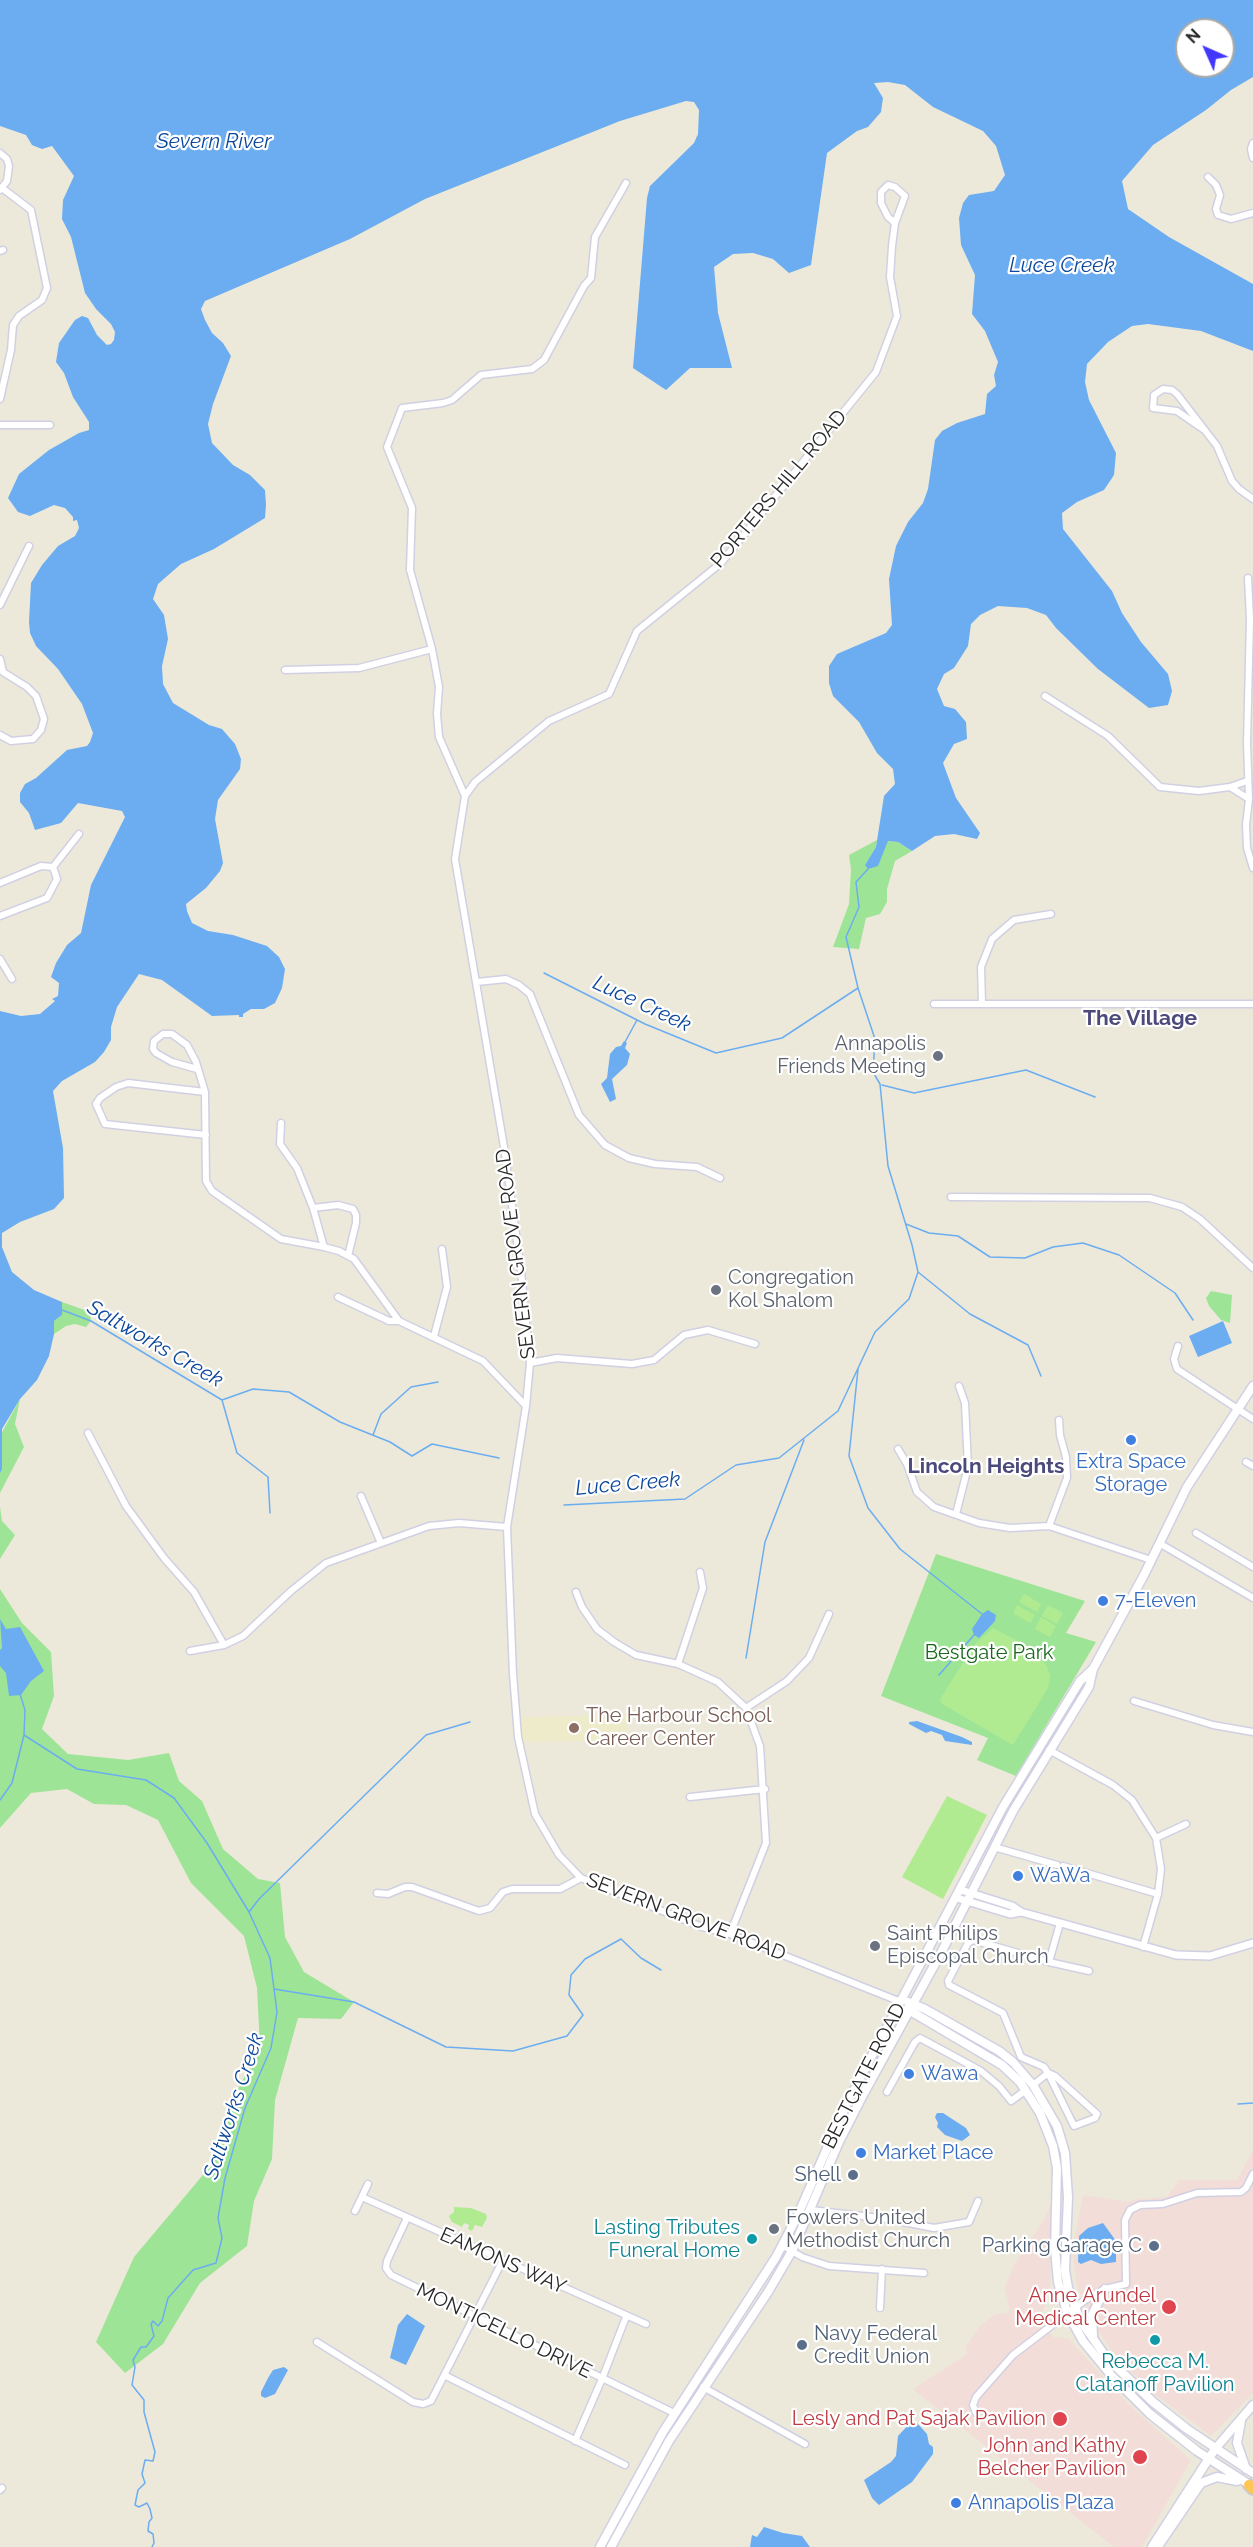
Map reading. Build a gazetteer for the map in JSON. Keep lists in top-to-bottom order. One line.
{"streets":{"main road":["BESTGATE ROAD"],"street":["PORTERS HILL ROAD","SEVERN GROVE ROAD","EAMONS WAY","MONTICELLO DRIVE"]},"crossings":[["PORTERS HILL ROAD","SEVERN GROVE ROAD"],["SEVERN GROVE ROAD","BESTGATE ROAD"],["BESTGATE ROAD","MONTICELLO DRIVE"],["EAMONS WAY","MONTICELLO DRIVE"]],"districts":["The Village","Lincoln Heights"],"water":["Severn River","Luce Creek","Saltworks Creek"],"parks":["Bestgate Park"],"places":["Annapolis Friends Meeting","Congregation Kol Shalom","Extra Space Storage","7-Eleven","The Harbour School Career Center","WaWa","Saint Philips Episcopal Church","Wawa","Market Place","Shell","Fowlers United Methodist Church","Lasting Tributes Funeral Home","Parking Garage C","Anne Arundel Medical Center","Rebecca M. Clatanoff Pavilion","Navy Federal Credit Union","Lesly and Pat Sajak Pavilion","John and Kathy Belcher Pavilion","Annapolis Plaza"],"north":"top left"}
